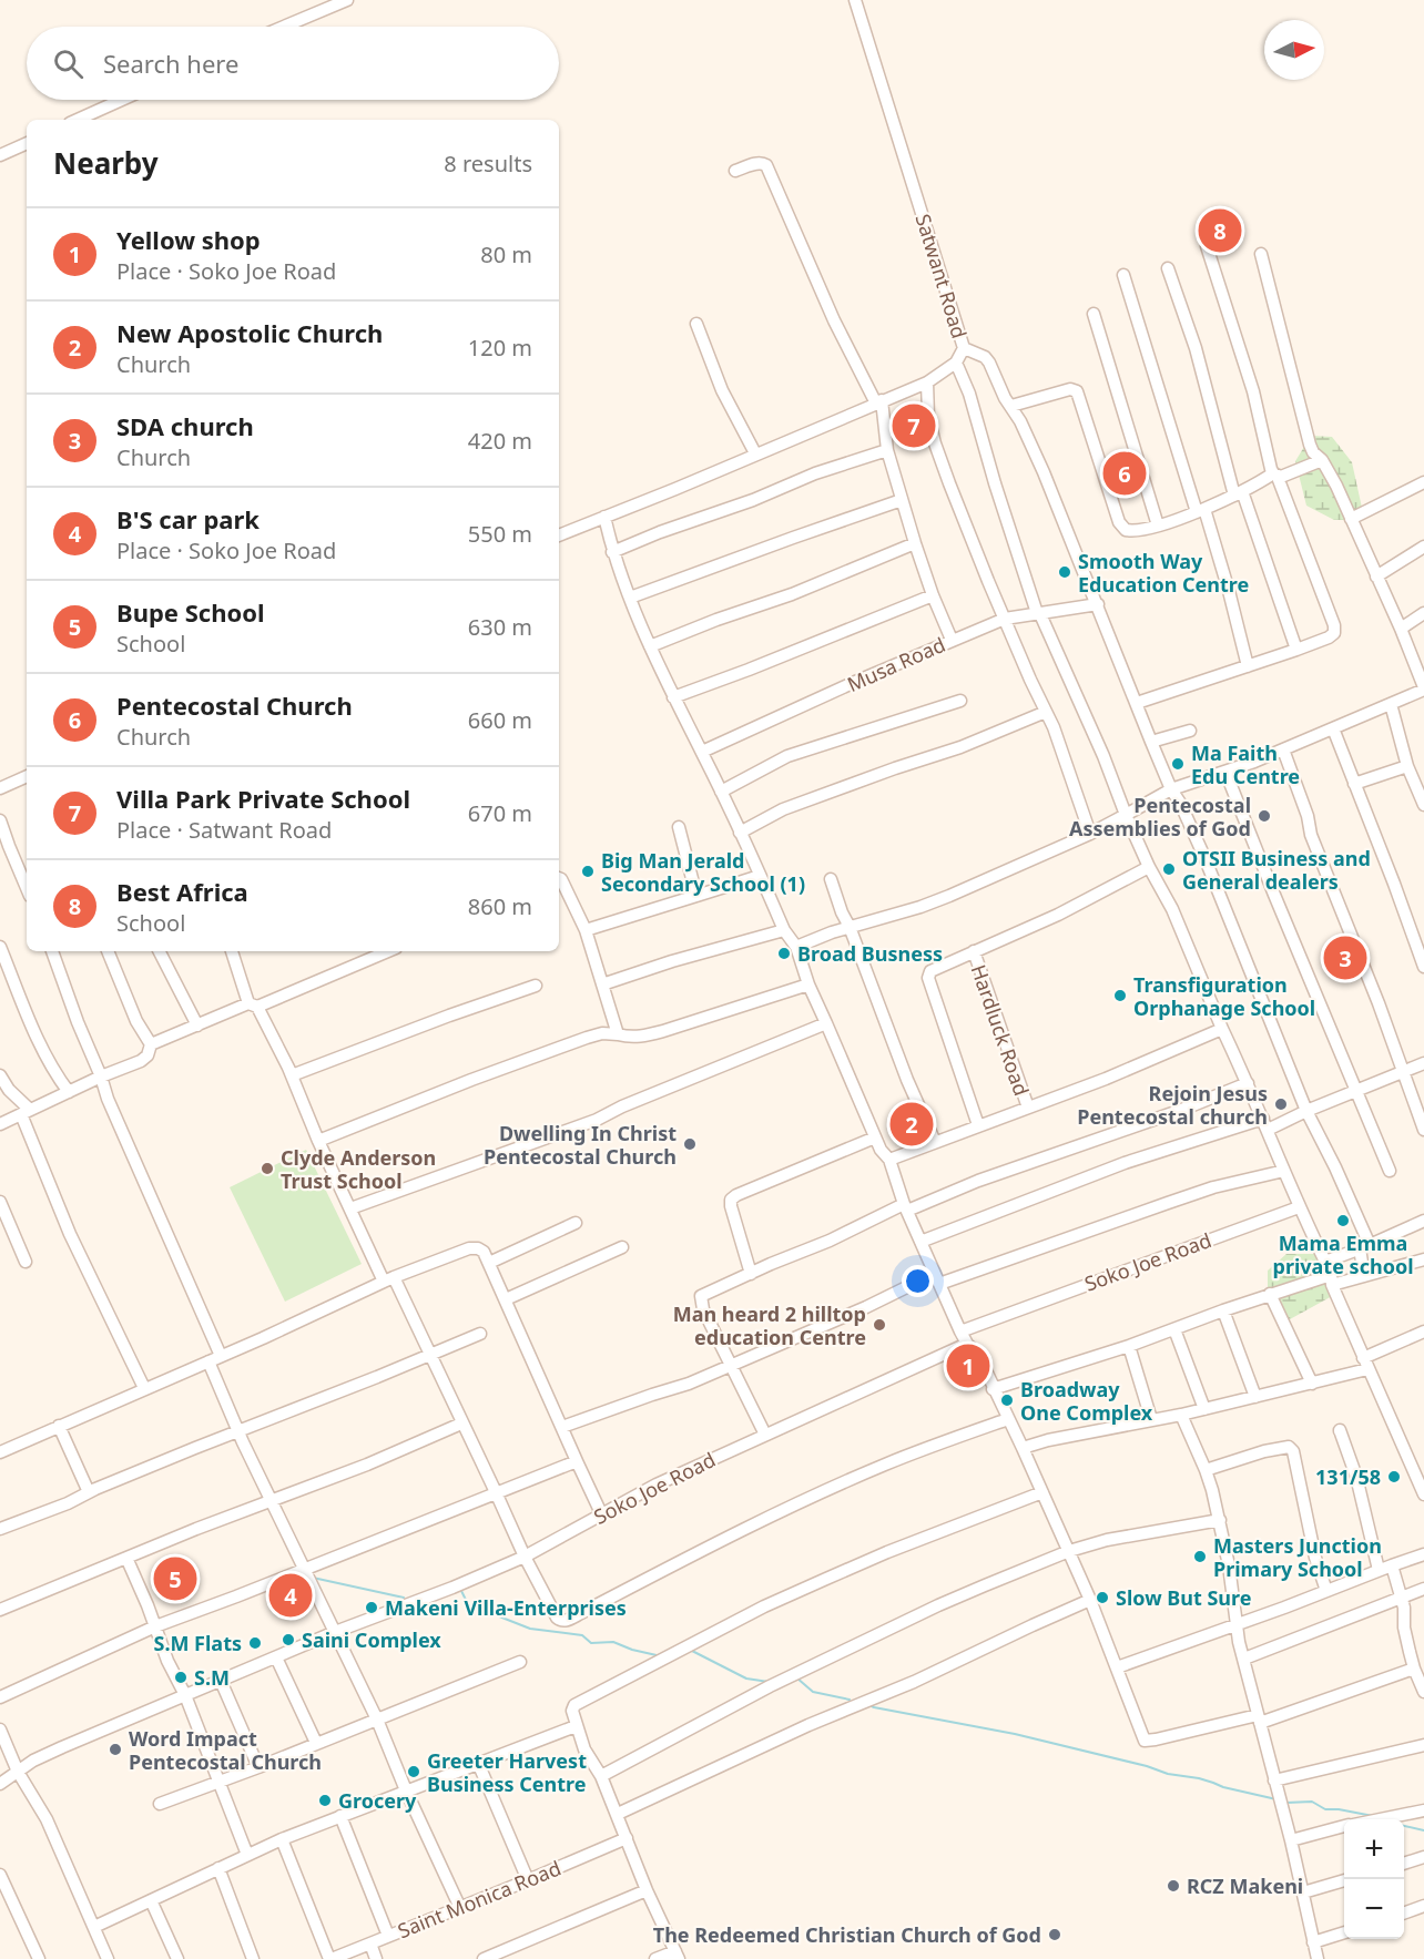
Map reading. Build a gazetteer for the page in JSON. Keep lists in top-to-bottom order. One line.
{"streets":{"street":["Satwant Road","Musa Road","Hardluck Road","Soko Joe Road","Saint Monica Road"]},"places":["Smooth Way Education Centre","Ma Faith Edu Centre","Pentecostal Assemblies of God","OTSII Business and General dealers","Big Man Jerald Secondary School (1)","Broad Busness","Transfiguration Orphanage School","Rejoin Jesus Pentecostal church","Dwelling In Christ Pentecostal Church","Clyde Anderson Trust School","Mama Emma private school","Man heard 2 hilltop education Centre","Broadway One Complex","131/58","Masters Junction Primary School","Slow But Sure","Makeni Villa-Enterprises","Saini Complex","S.M Flats","S.M","Word Impact Pentecostal Church","Greeter Harvest Business Centre","Grocery","RCZ Makeni","The Redeemed Christian Church of God"],"north":"right","page":{"search":"Search here","heading":["Nearby","8 results"],"pins":["8","7","6","3","2","1","5","4"],"list":[{"mark":"1","name":"Yellow shop","note":"Place · Soko Joe Road","value":"80 m"},{"mark":"2","name":"New Apostolic Church","note":"Church","value":"120 m"},{"mark":"3","name":"SDA church","note":"Church","value":"420 m"},{"mark":"4","name":"B'S car park","note":"Place · Soko Joe Road","value":"550 m"},{"mark":"5","name":"Bupe School","note":"School","value":"630 m"},{"mark":"6","name":"Pentecostal Church","note":"Church","value":"660 m"},{"mark":"7","name":"Villa Park Private School","note":"Place · Satwant Road","value":"670 m"},{"mark":"8","name":"Best Africa","note":"School","value":"860 m"}],"map_buttons":["+","−"]}}
